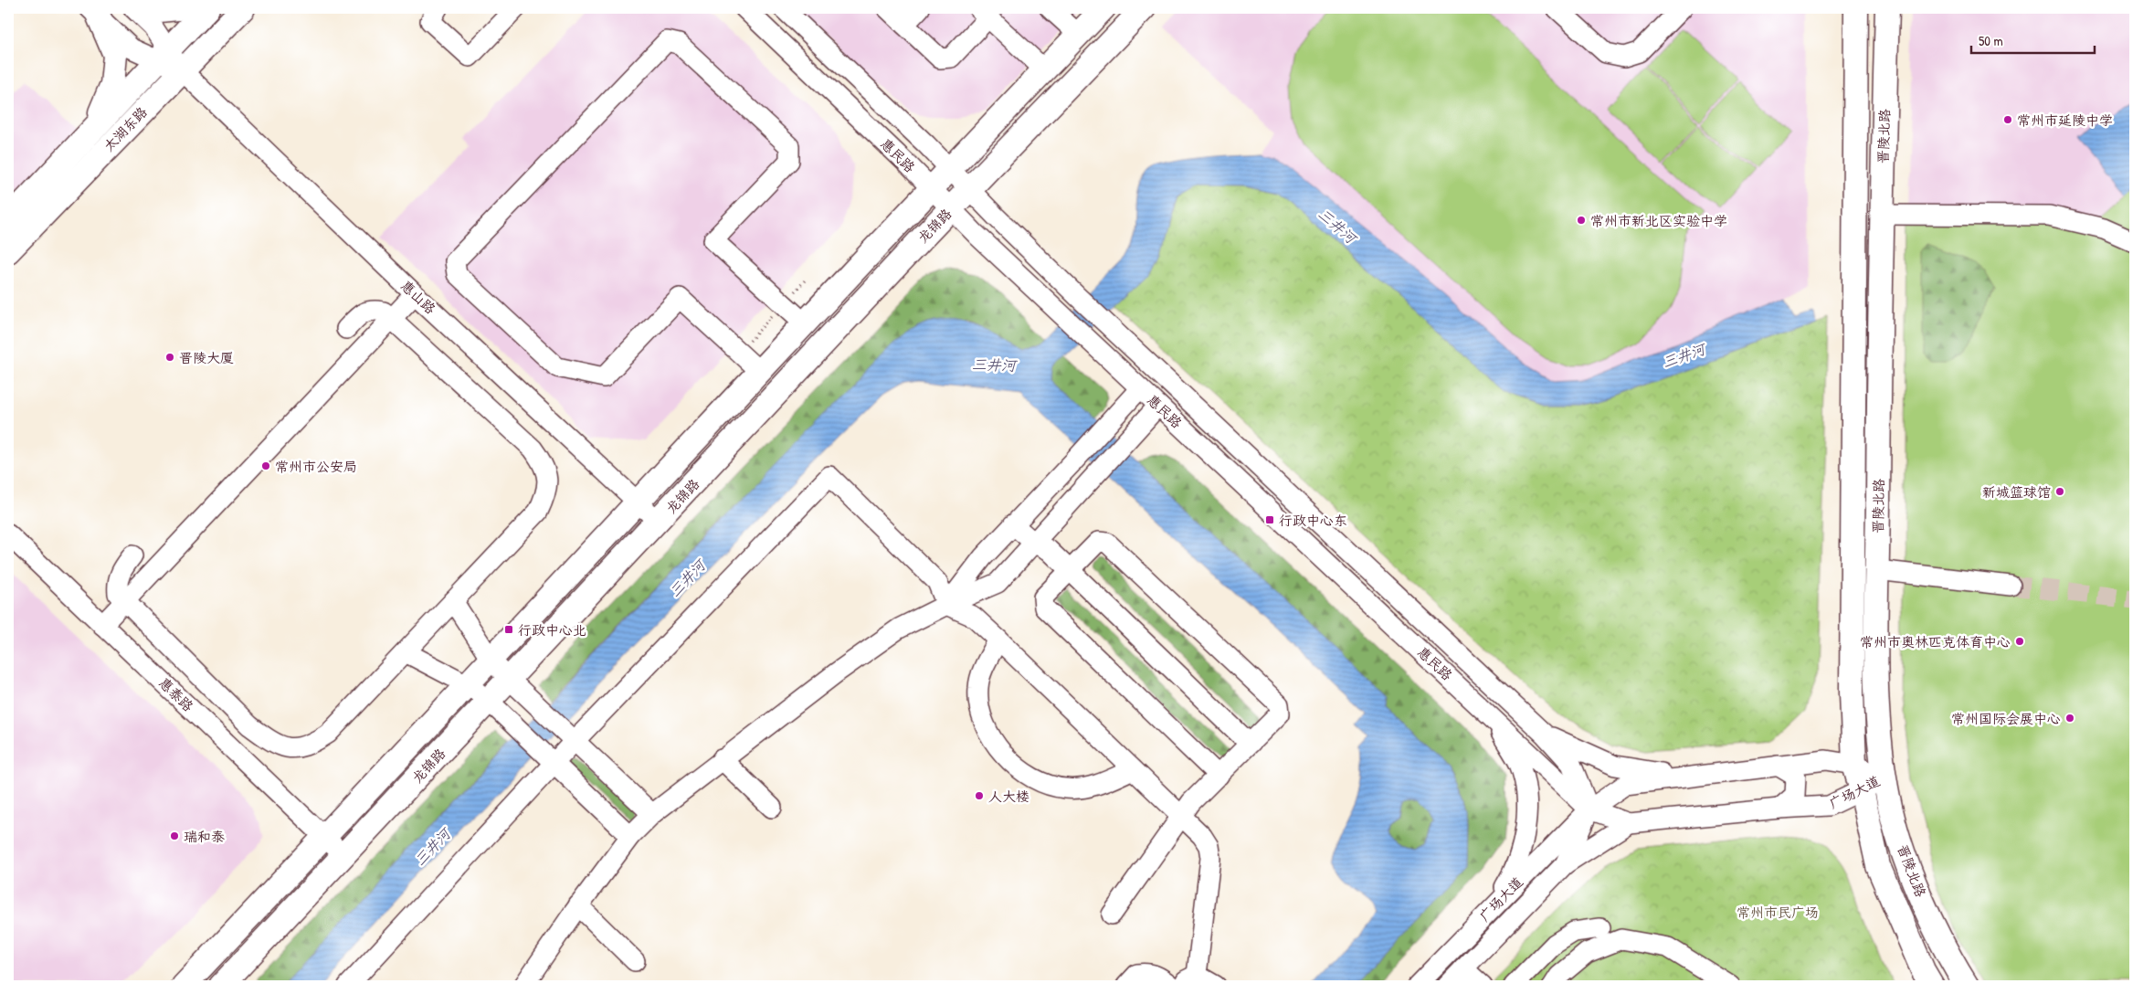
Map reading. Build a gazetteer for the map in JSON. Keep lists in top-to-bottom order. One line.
{"streets":{"main road":["太湖东路","晋陵北路","龙锦路"],"street":["惠民路","惠山路","惠泰路","广场大道"]},"crossings":[["太湖东路","惠山路"],["晋陵北路","广场大道"],["惠民路","龙锦路"],["惠民路","广场大道"],["龙锦路","惠山路"],["龙锦路","惠泰路"]],"water":["三井河"],"parks":["常州市民广场"],"places":{"other":["常州市延陵中学","常州市新北区实验中学","晋陵大厦","常州市公安局","新城篮球馆","常州市奥林匹克体育中心","常州国际会展中心","人大楼","瑞和泰"],"transit":["行政中心东","行政中心北"]},"scale_bar":"50 m"}
